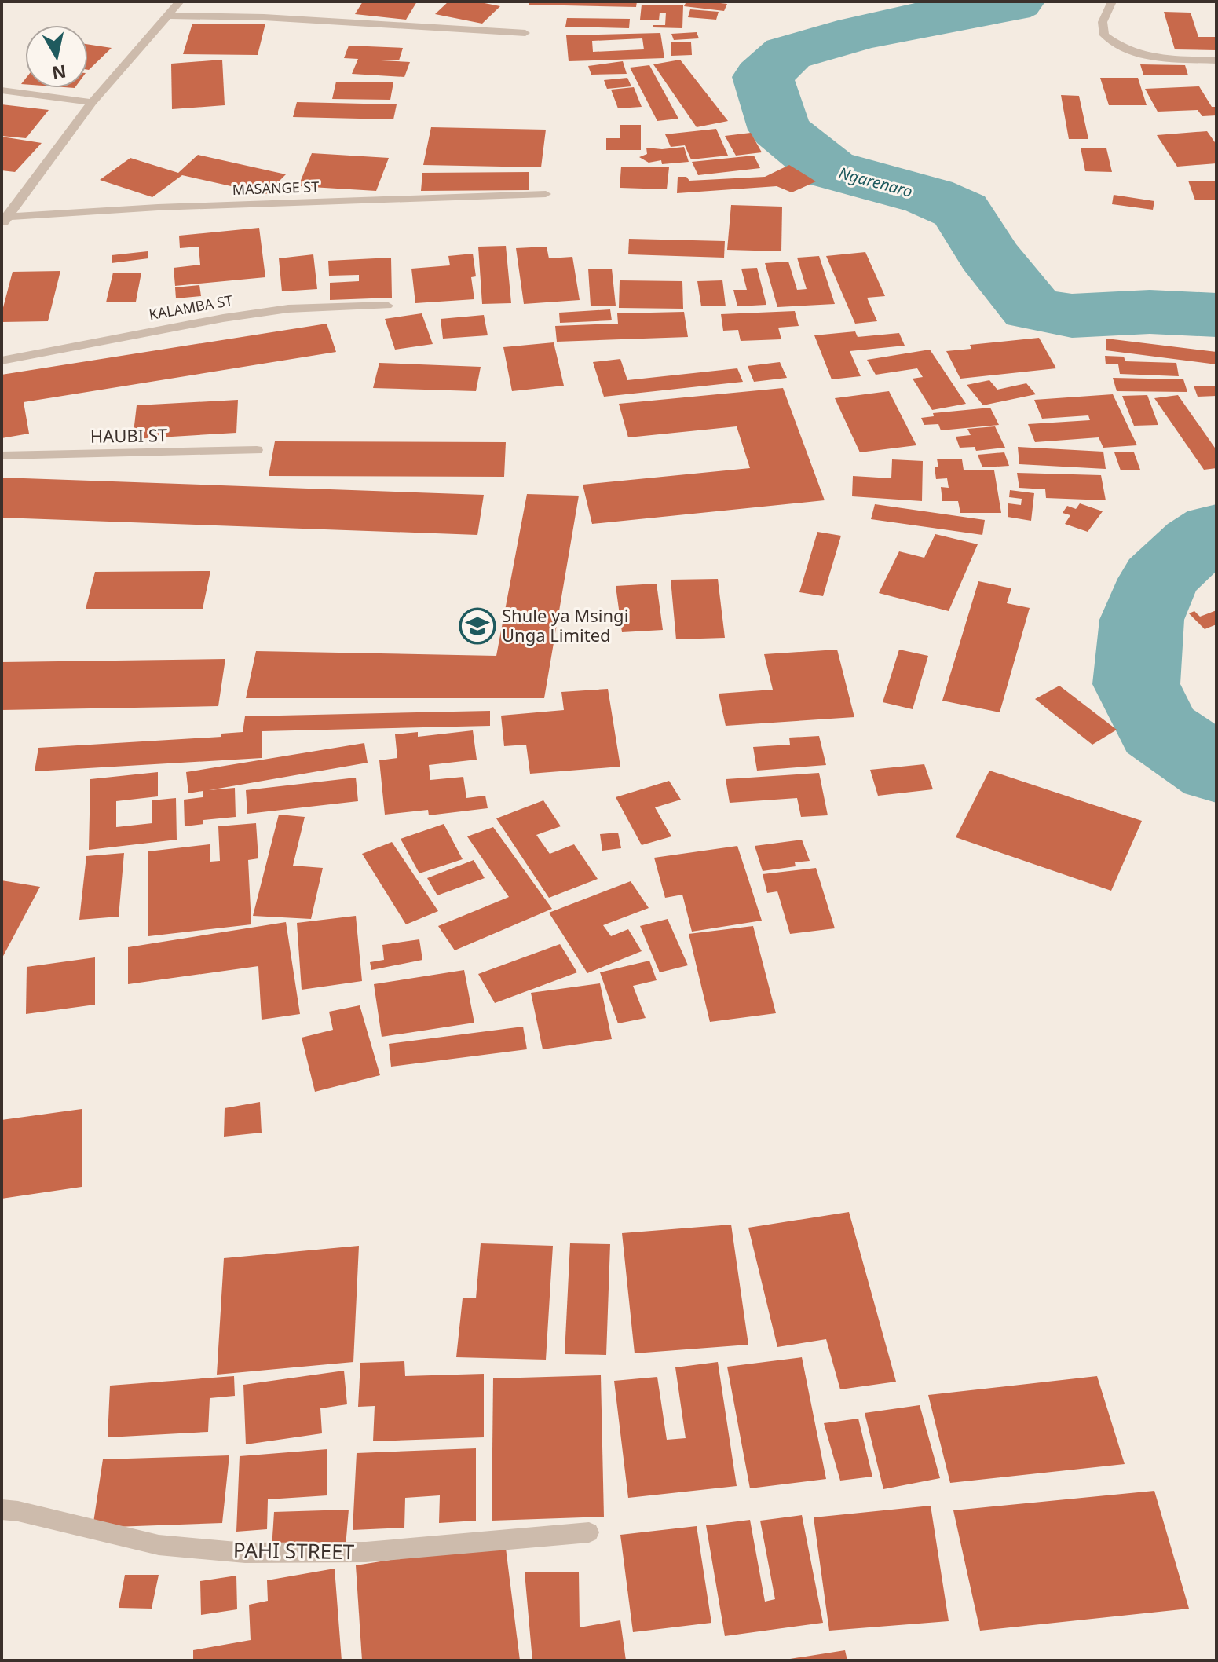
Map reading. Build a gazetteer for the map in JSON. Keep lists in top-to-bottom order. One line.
{"streets":{"street":["MASANGE ST","KALAMBA ST","HAUBI ST","PAHI STREET"]},"water":["Ngarenaro"],"places":{"school or university":["Shule ya Msingi Unga Limited"]},"north":"bottom"}
